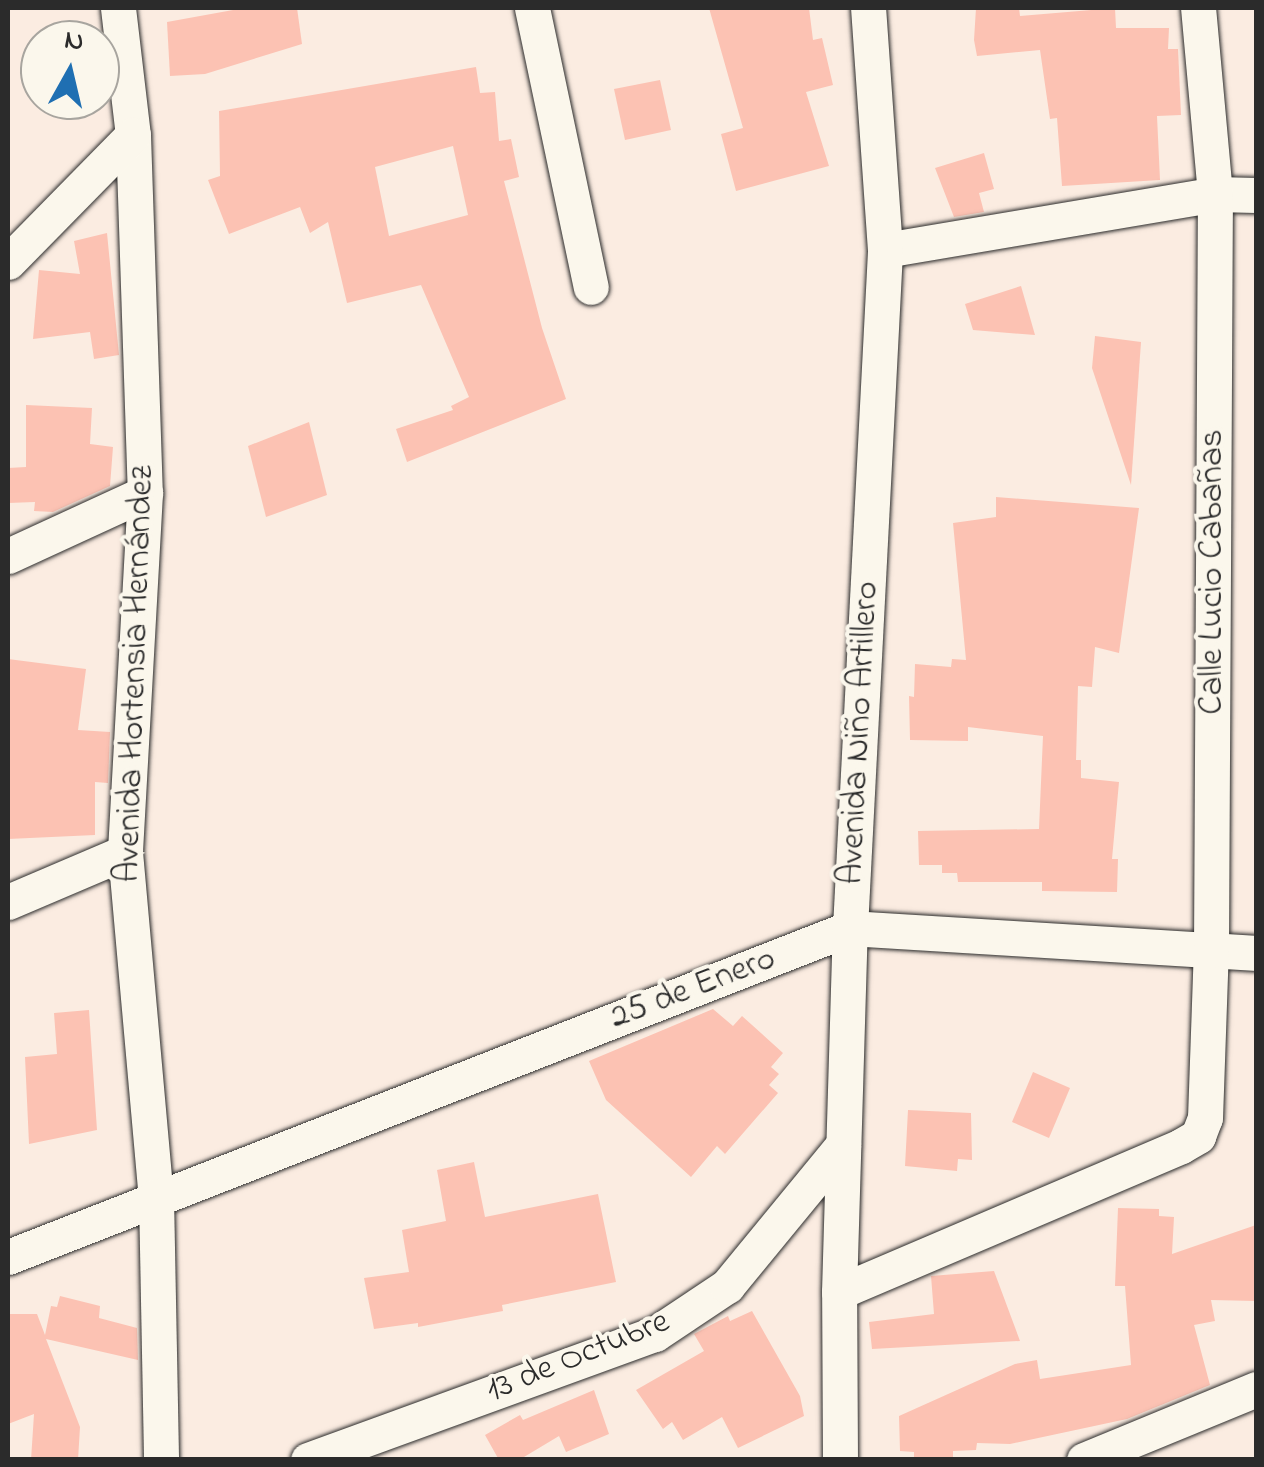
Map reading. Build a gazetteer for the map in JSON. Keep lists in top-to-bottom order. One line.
{"streets":{"street":["Calle Lucio Cabañas","Avenida Hortensia Hernández","Avenida Niño Artillero","25 de Enero","13 de Octubre"]},"crossings":[["Calle Lucio Cabañas","Avenida Niño Artillero"],["Calle Lucio Cabañas","25 de Enero"],["Avenida Hortensia Hernández","25 de Enero"],["Avenida Niño Artillero","25 de Enero"],["Avenida Niño Artillero","13 de Octubre"]],"north":"top"}
